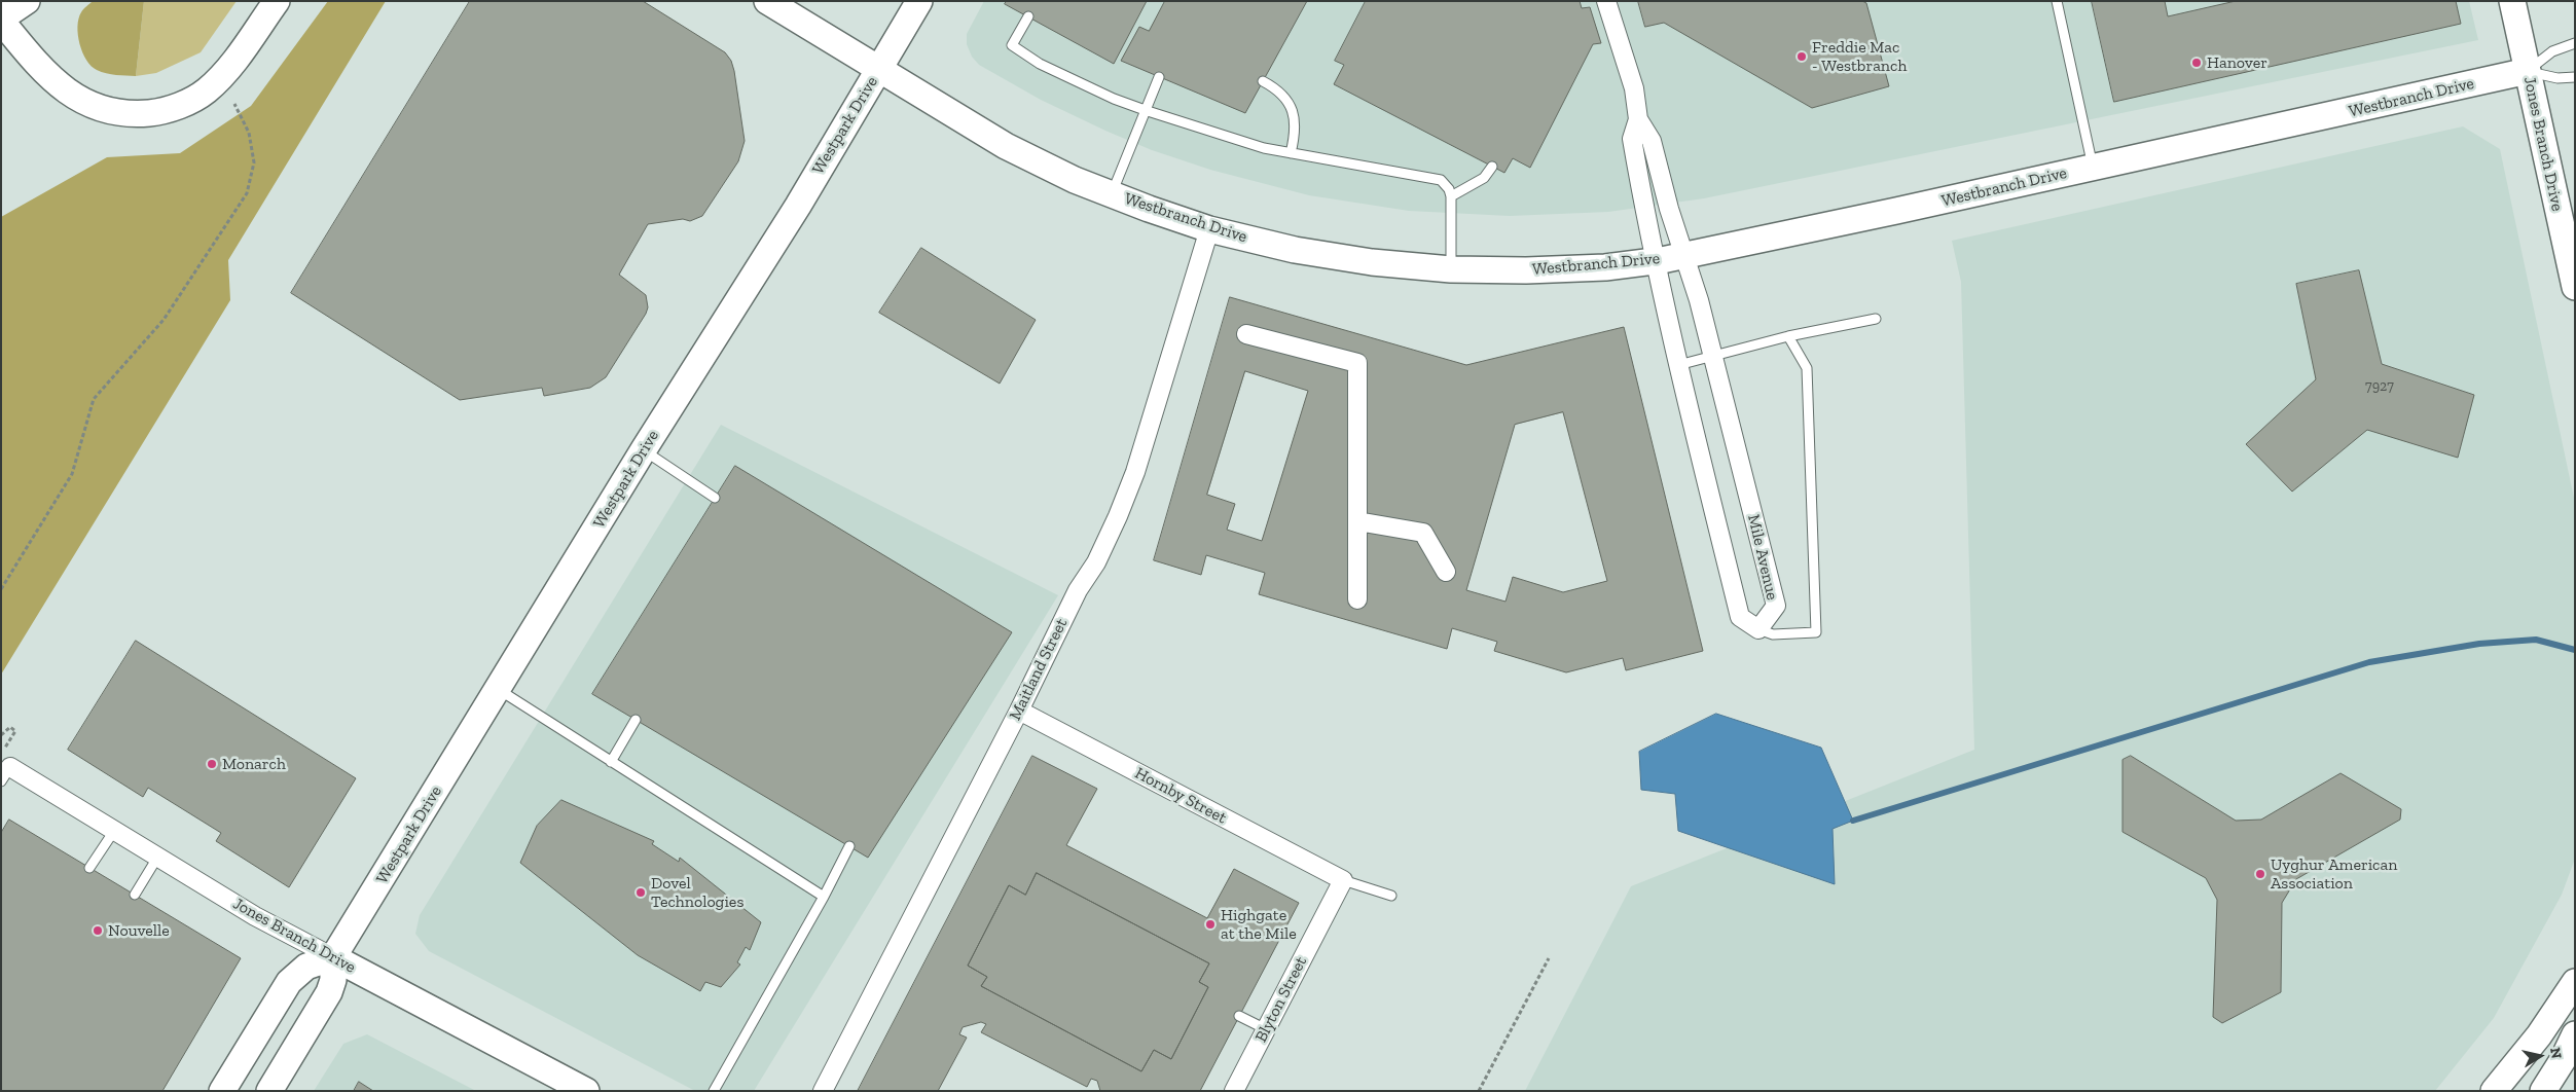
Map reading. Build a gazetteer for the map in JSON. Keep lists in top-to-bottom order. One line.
{"streets":{"street":["Westbranch Drive","Westpark Drive","Jones Branch Drive","Mile Avenue","Maitland Street","Hornby Street","Blyton Street"]},"crossings":[["Westbranch Drive","Westpark Drive"],["Westbranch Drive","Jones Branch Drive"],["Westbranch Drive","Mile Avenue"],["Westbranch Drive","Maitland Street"],["Westpark Drive","Jones Branch Drive"],["Maitland Street","Hornby Street"],["Hornby Street","Blyton Street"]],"places":["Freddie Mac - Westbranch","Hanover","Monarch","Uyghur American Association","Dovel Technologies","Highgate at the Mile","Nouvelle"],"house_numbers":["7927"],"north":"right"}
